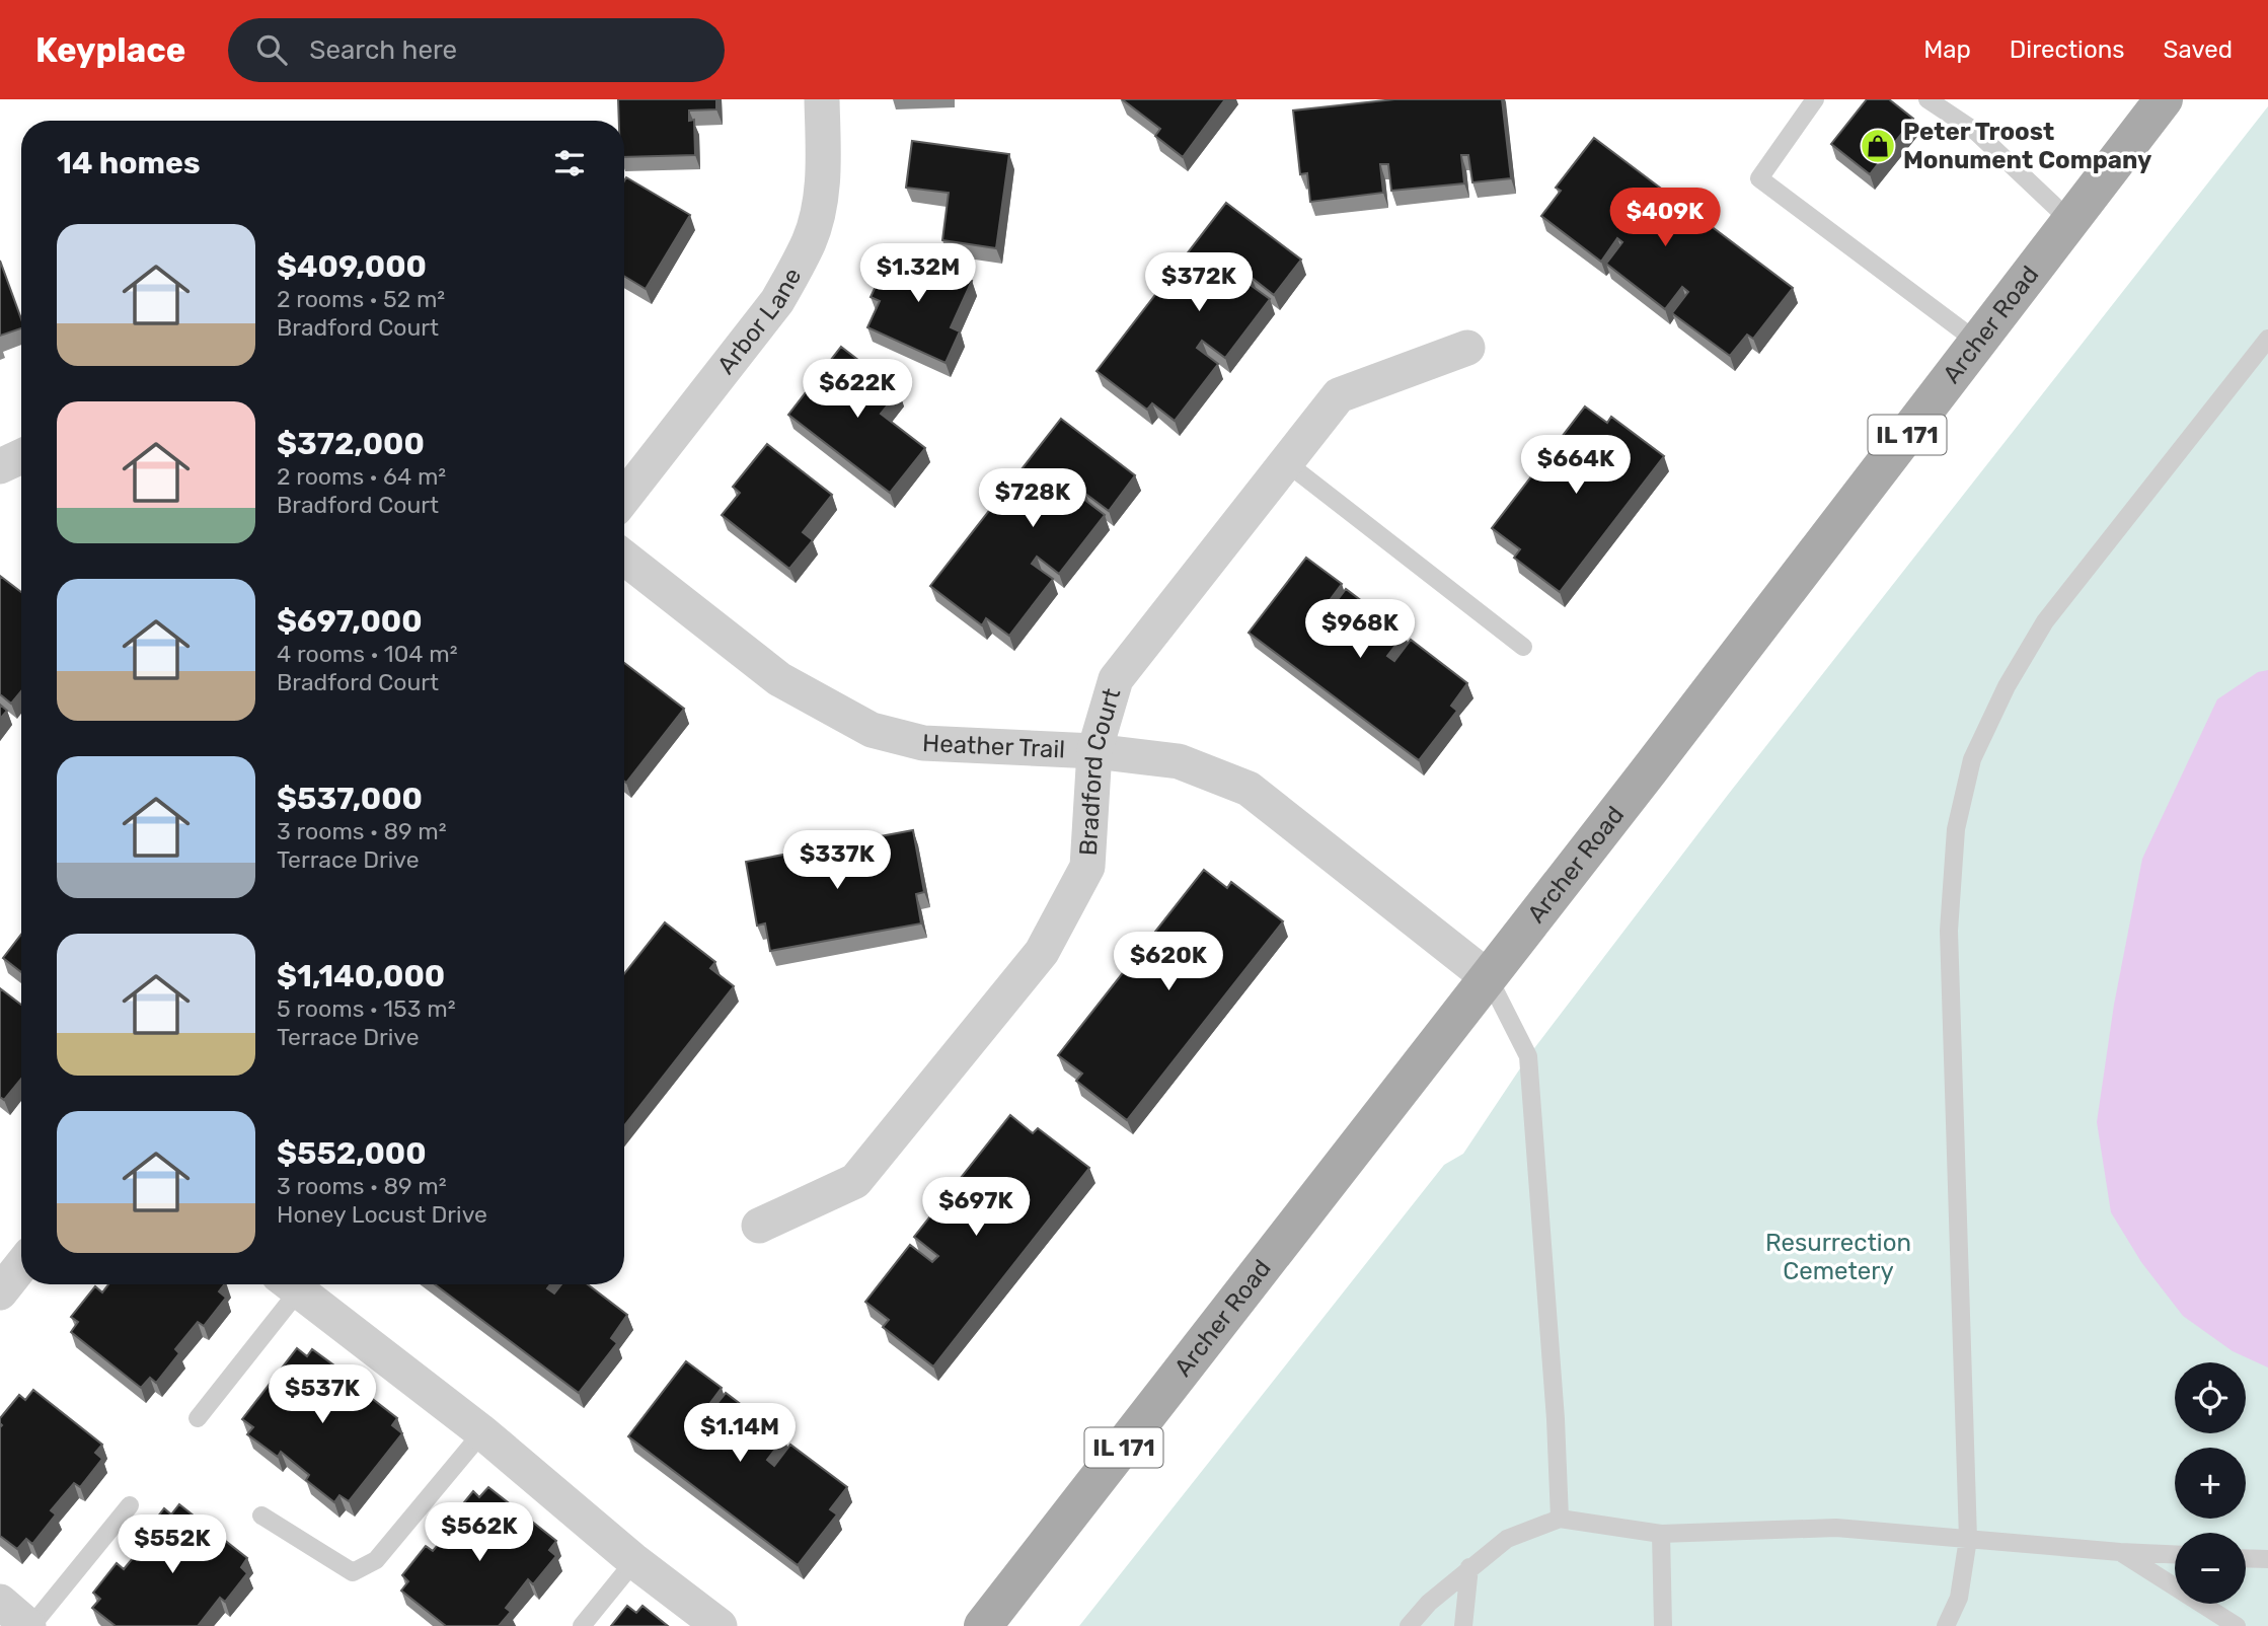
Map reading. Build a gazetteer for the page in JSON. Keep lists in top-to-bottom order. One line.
{"streets":{"main road":["Archer Road","IL 171"],"street":["Arbor Lane","Heather Trail","Bradford Court"]},"crossings":[["Archer Road","Heather Trail"],["Heather Trail","Bradford Court"]],"parks":["Resurrection Cemetery"],"places":{"shop":["Peter Troost Monument Company"]},"page":{"header":"Keyplace","search":"Search here","nav":["Map","Directions","Saved"],"heading":"14 homes","price":["$409K","$1.32M","$372K","$622K","$664K","$728K","$968K","$337K","$620K","$697K","$537K","$1.14M","$562K","$552K"],"list":[{"name":"$409,000","note":"2 rooms · 52 m² · Bradford Court"},{"name":"$372,000","note":"2 rooms · 64 m² · Bradford Court"},{"name":"$697,000","note":"4 rooms · 104 m² · Bradford Court"},{"name":"$537,000","note":"3 rooms · 89 m² · Terrace Drive"},{"name":"$1,140,000","note":"5 rooms · 153 m² · Terrace Drive"},{"name":"$552,000","note":"3 rooms · 89 m² · Honey Locust Drive"}],"map_buttons":["+","−"]}}
